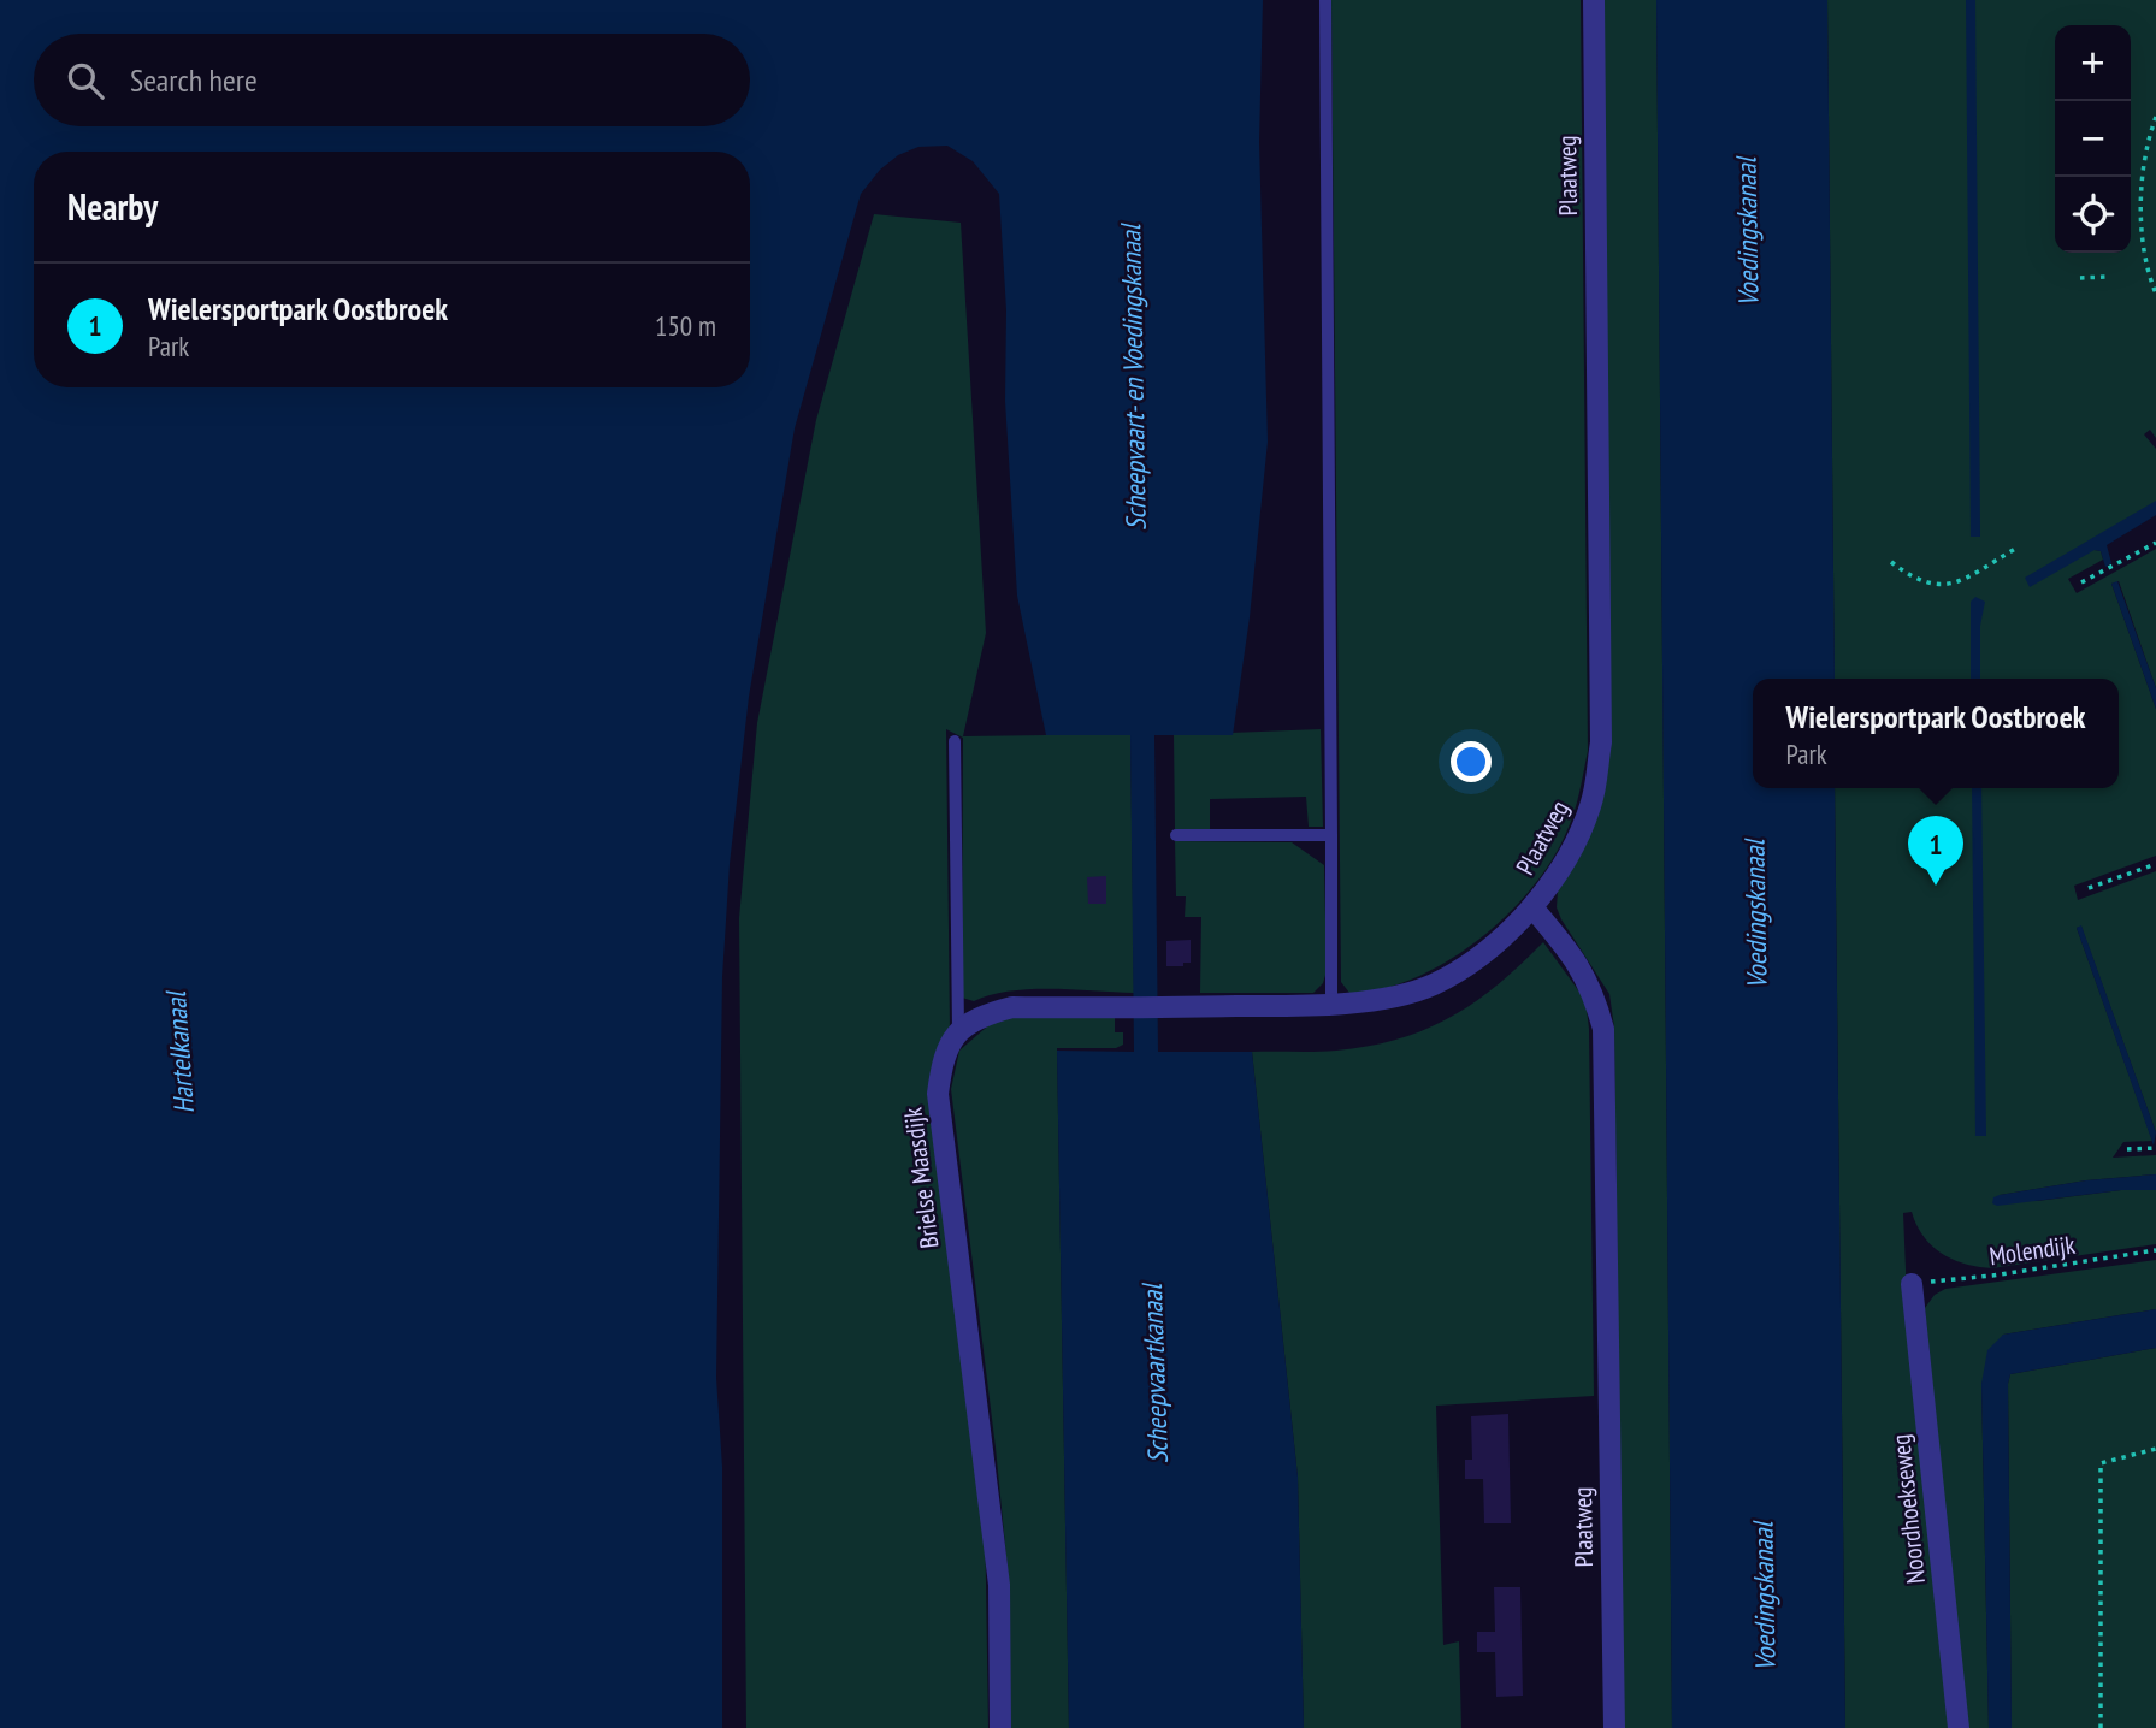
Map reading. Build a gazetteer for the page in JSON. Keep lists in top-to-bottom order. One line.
{"streets":{"street":["Plaatweg","Brielse Maasdijk","Noordhoekseweg"],"path":["Molendijk"]},"crossings":[["Molendijk","Noordhoekseweg"]],"water":["Voedingskanaal","Scheepvaart- en Voedingskanaal","Hartelkanaal","Scheepvaartkanaal"],"page":{"map_buttons":["+","−"],"search":"Search here","heading":"Nearby","list":[{"mark":"1","name":"Wielersportpark Oostbroek","note":"Park","value":"150 m"}],"popup":["Wielersportpark Oostbroek","Park"],"pins":"1"}}
